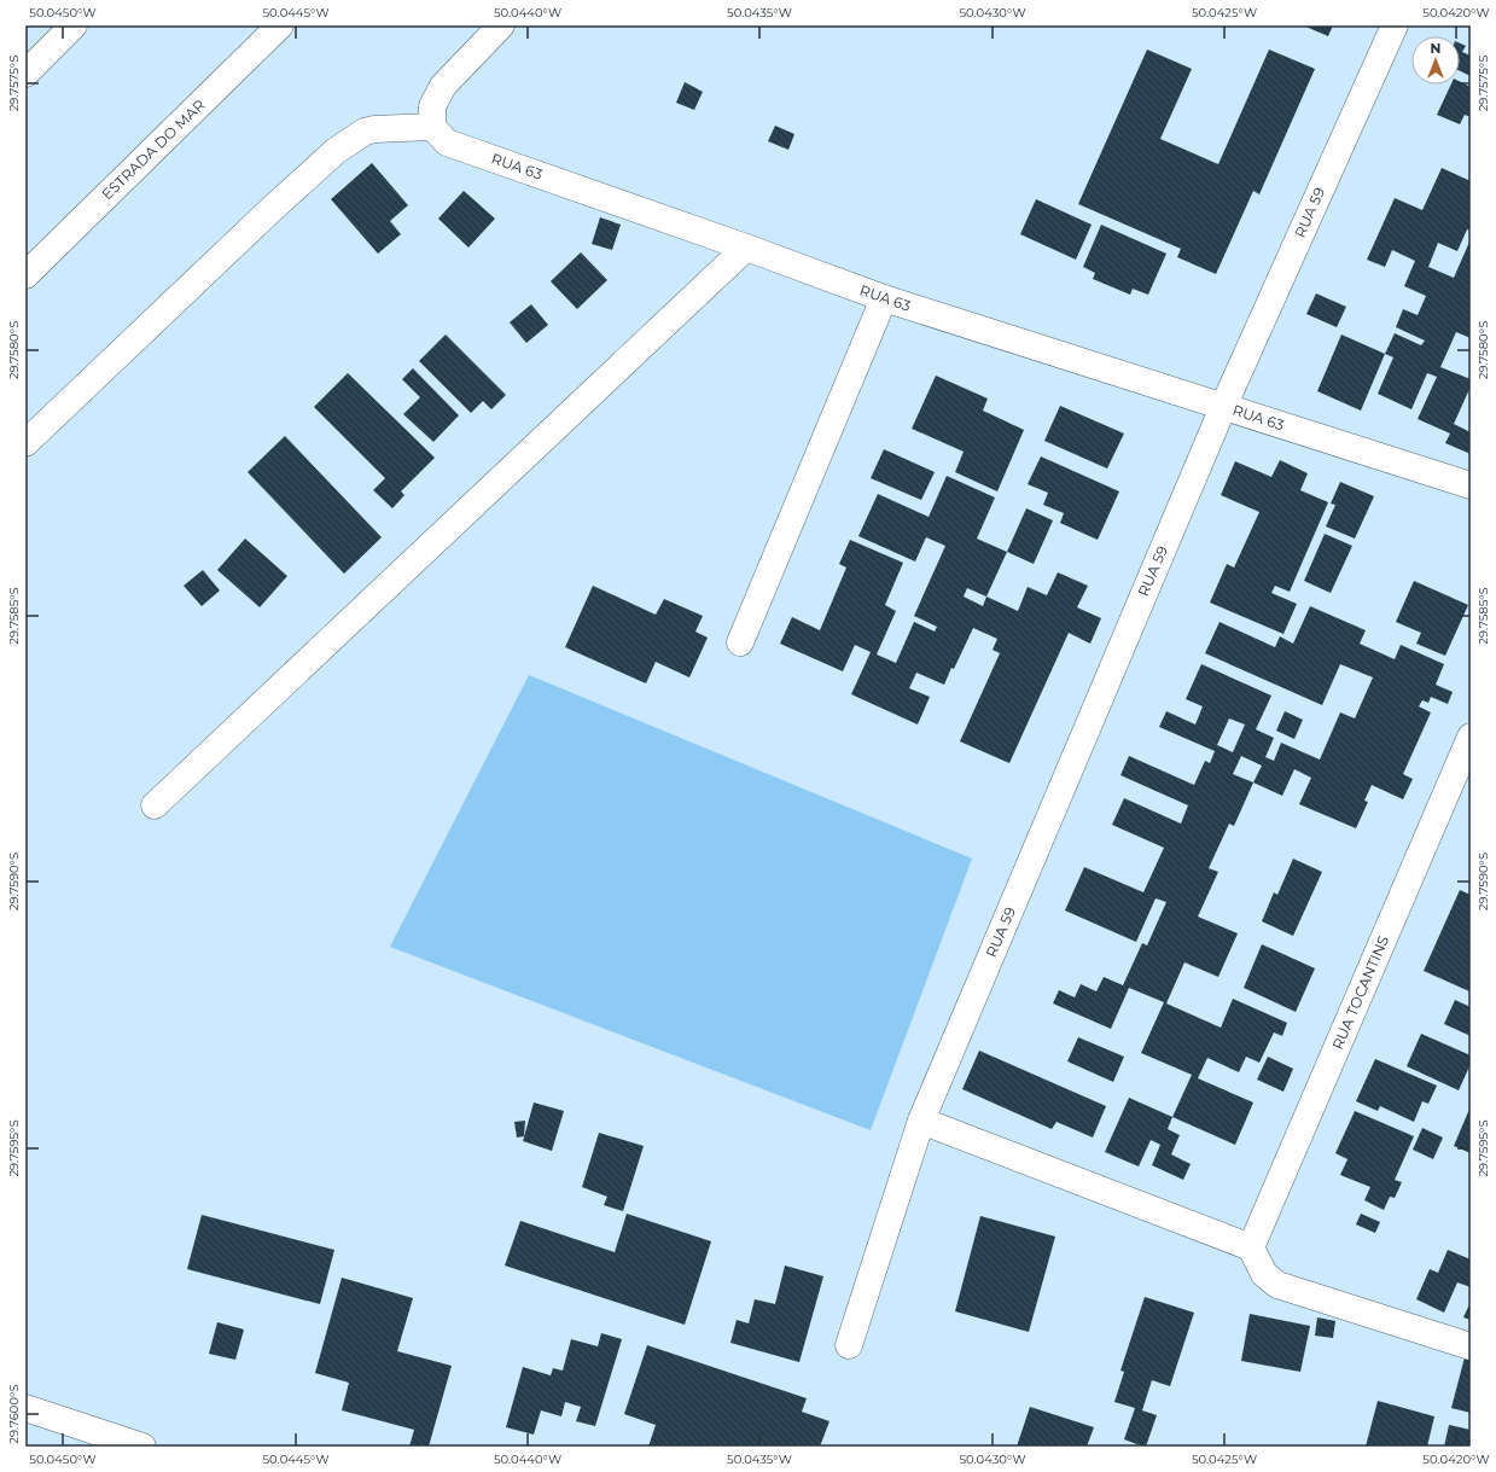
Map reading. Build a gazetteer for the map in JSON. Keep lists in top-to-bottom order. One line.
{"streets":{"street":["ESTRADA DO MAR","RUA 63","RUA 59","RUA TOCANTINS"]},"crossings":[["RUA 63","RUA 59"]],"north":"top","coordinates":["50.0450°W","50.0445°W","50.0440°W","50.0435°W","50.0430°W","50.0425°W","50.0420°W","29.7575°S","29.7580°S","29.7585°S","29.7590°S","29.7595°S","29.7600°S"]}
